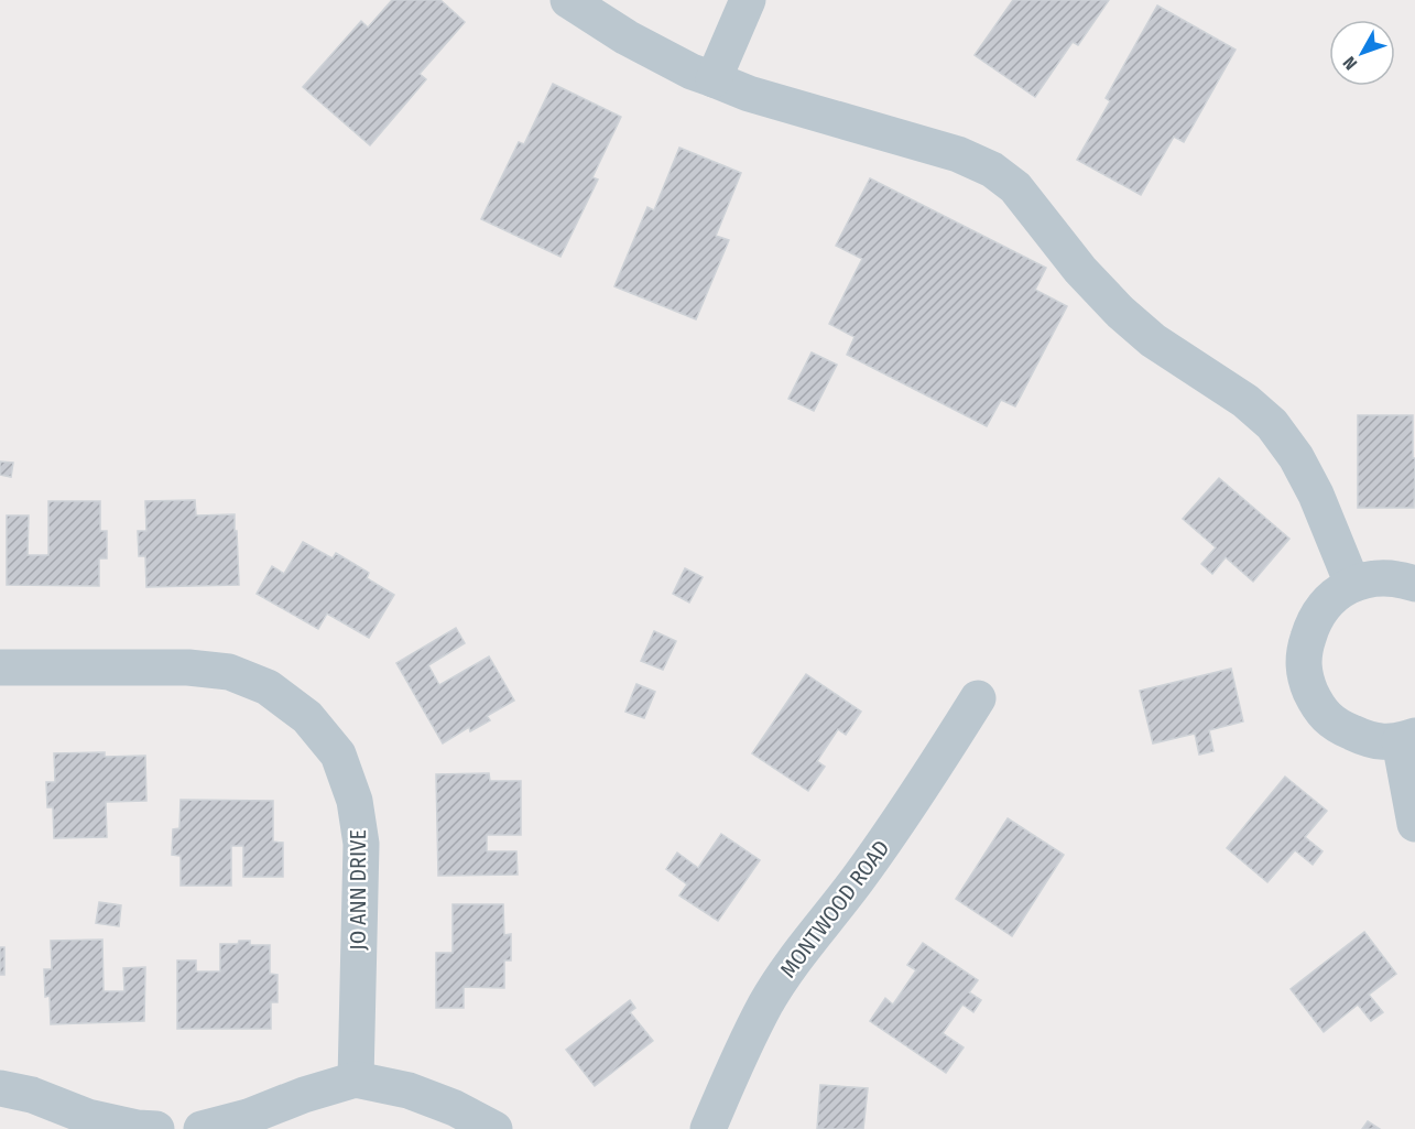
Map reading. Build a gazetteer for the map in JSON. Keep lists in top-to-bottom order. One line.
{"streets":{"street":["JO ANN DRIVE","MONTWOOD ROAD"]},"north":"bottom left"}
